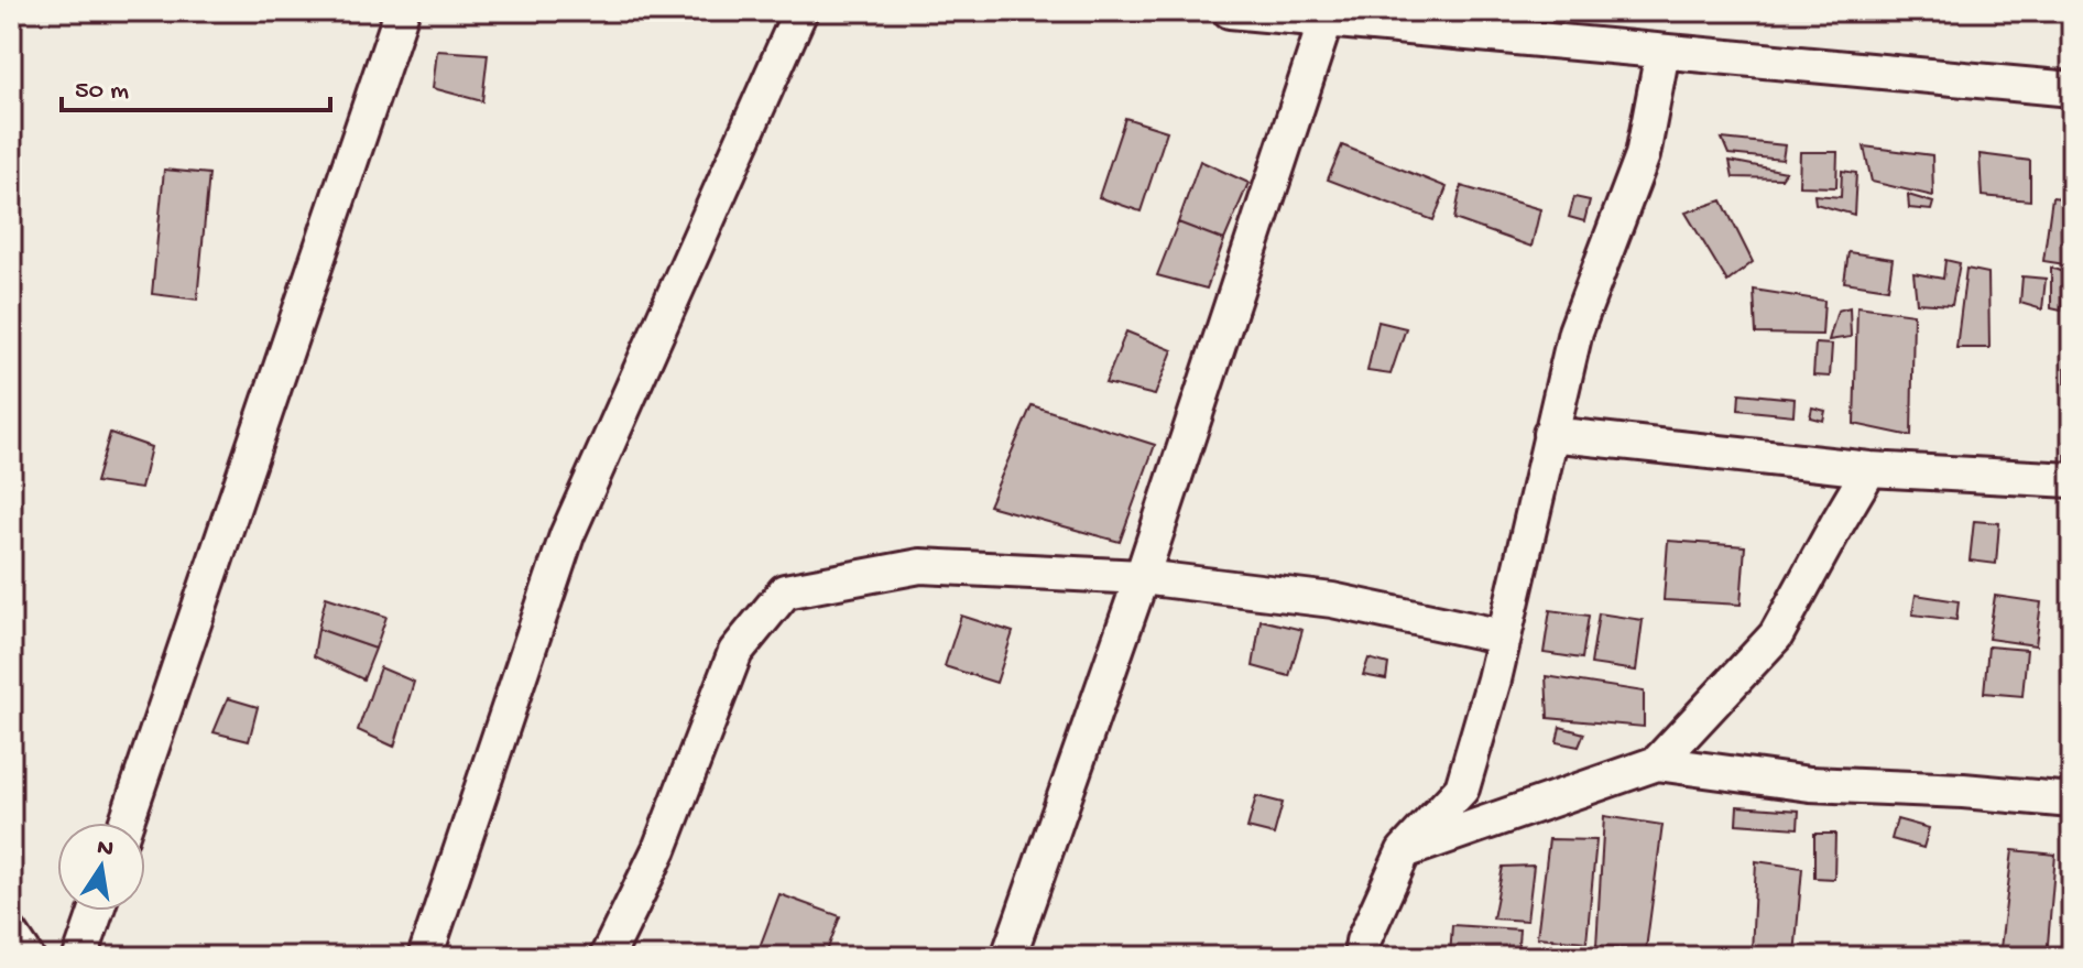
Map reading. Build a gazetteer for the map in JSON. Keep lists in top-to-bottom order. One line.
{"scale_bar":"50 m","north":"top"}
